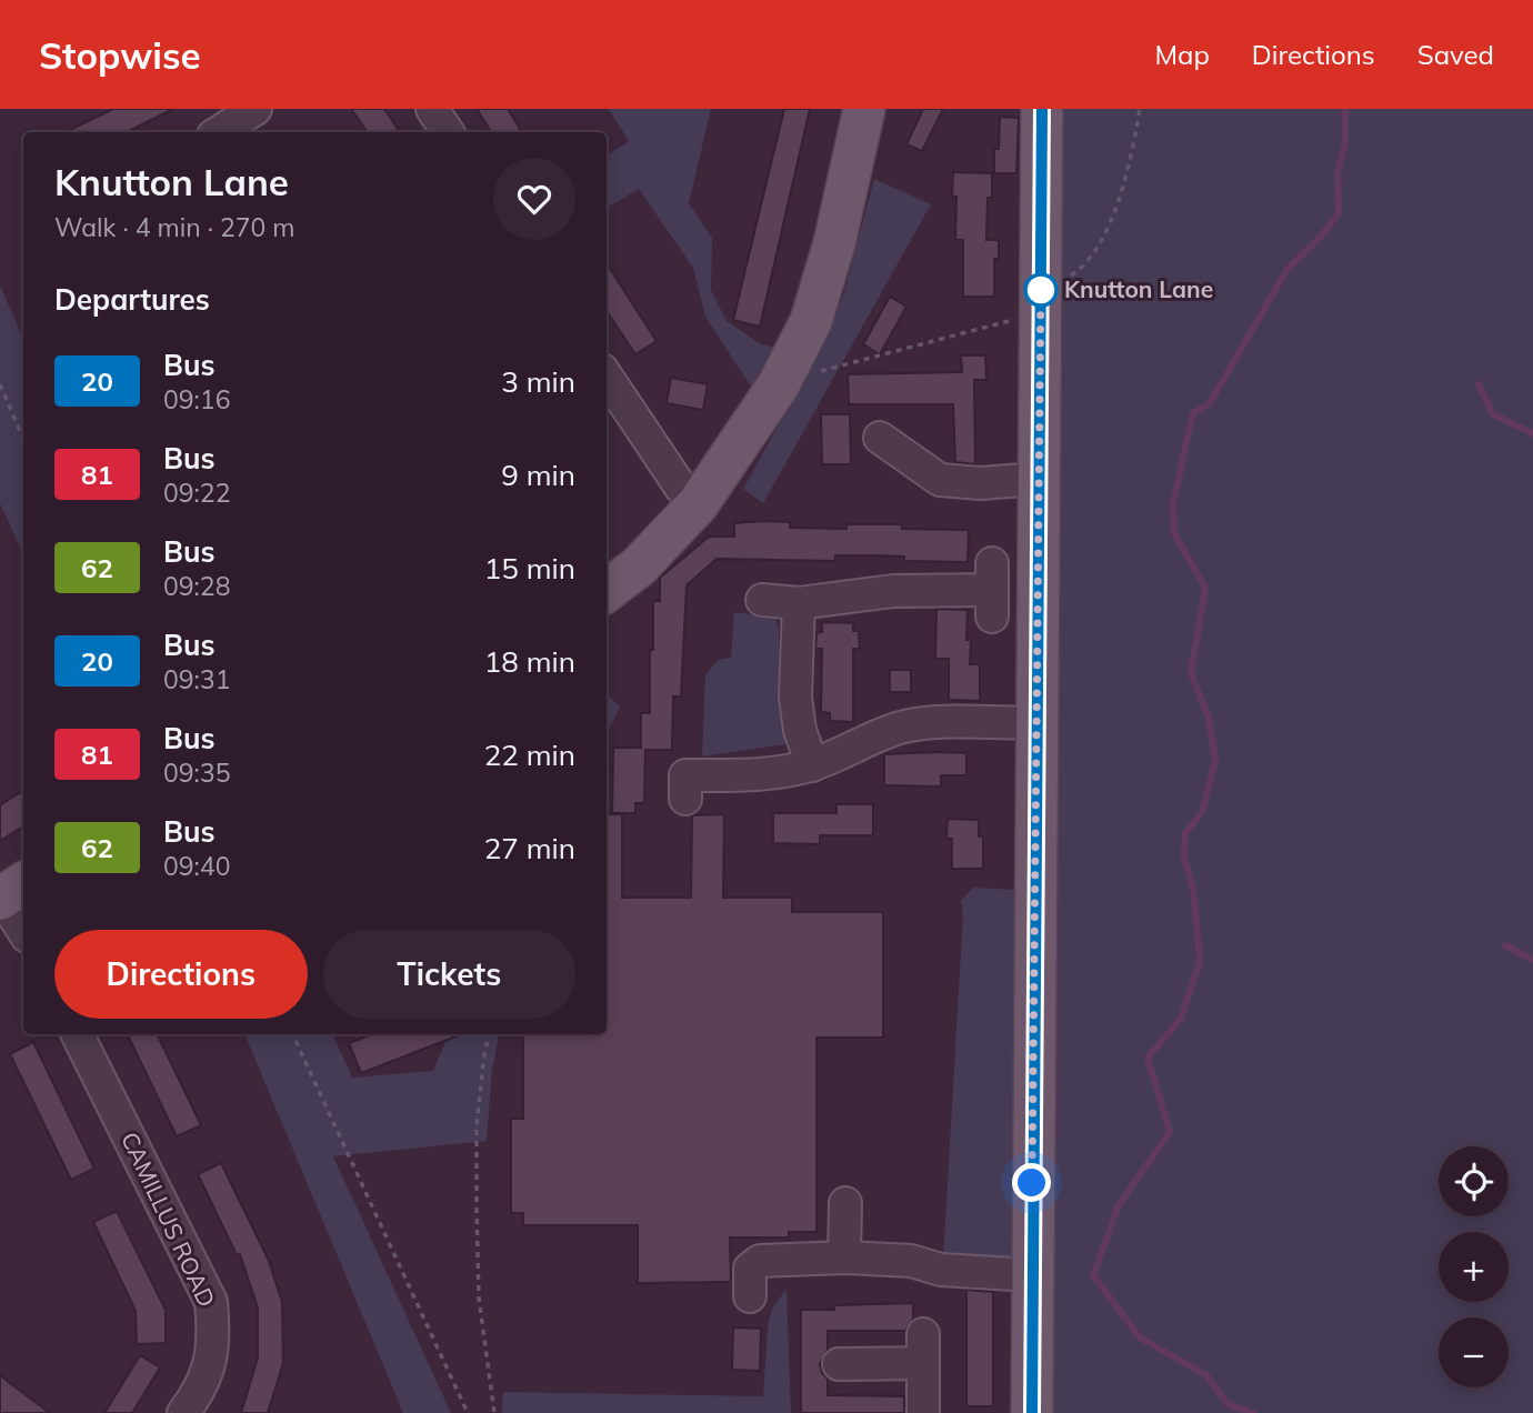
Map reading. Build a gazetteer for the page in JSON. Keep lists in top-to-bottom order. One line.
{"streets":{"street":["CAMILLUS ROAD"]},"places":["Knutton Lane"],"lines":["bus line 20"],"page":{"header":"Stopwise","nav":["Map","Directions","Saved"],"heading":[["Knutton Lane","Walk · 4 min · 270 m"],"Departures"],"list":[{"mark":"20","name":"Bus","note":"09:16","value":"3 min"},{"mark":"81","name":"Bus","note":"09:22","value":"9 min"},{"mark":"62","name":"Bus","note":"09:28","value":"15 min"},{"mark":"20","name":"Bus","note":"09:31","value":"18 min"},{"mark":"81","name":"Bus","note":"09:35","value":"22 min"},{"mark":"62","name":"Bus","note":"09:40","value":"27 min"}],"buttons":["Directions","Tickets"],"map_buttons":["+","−"]}}
